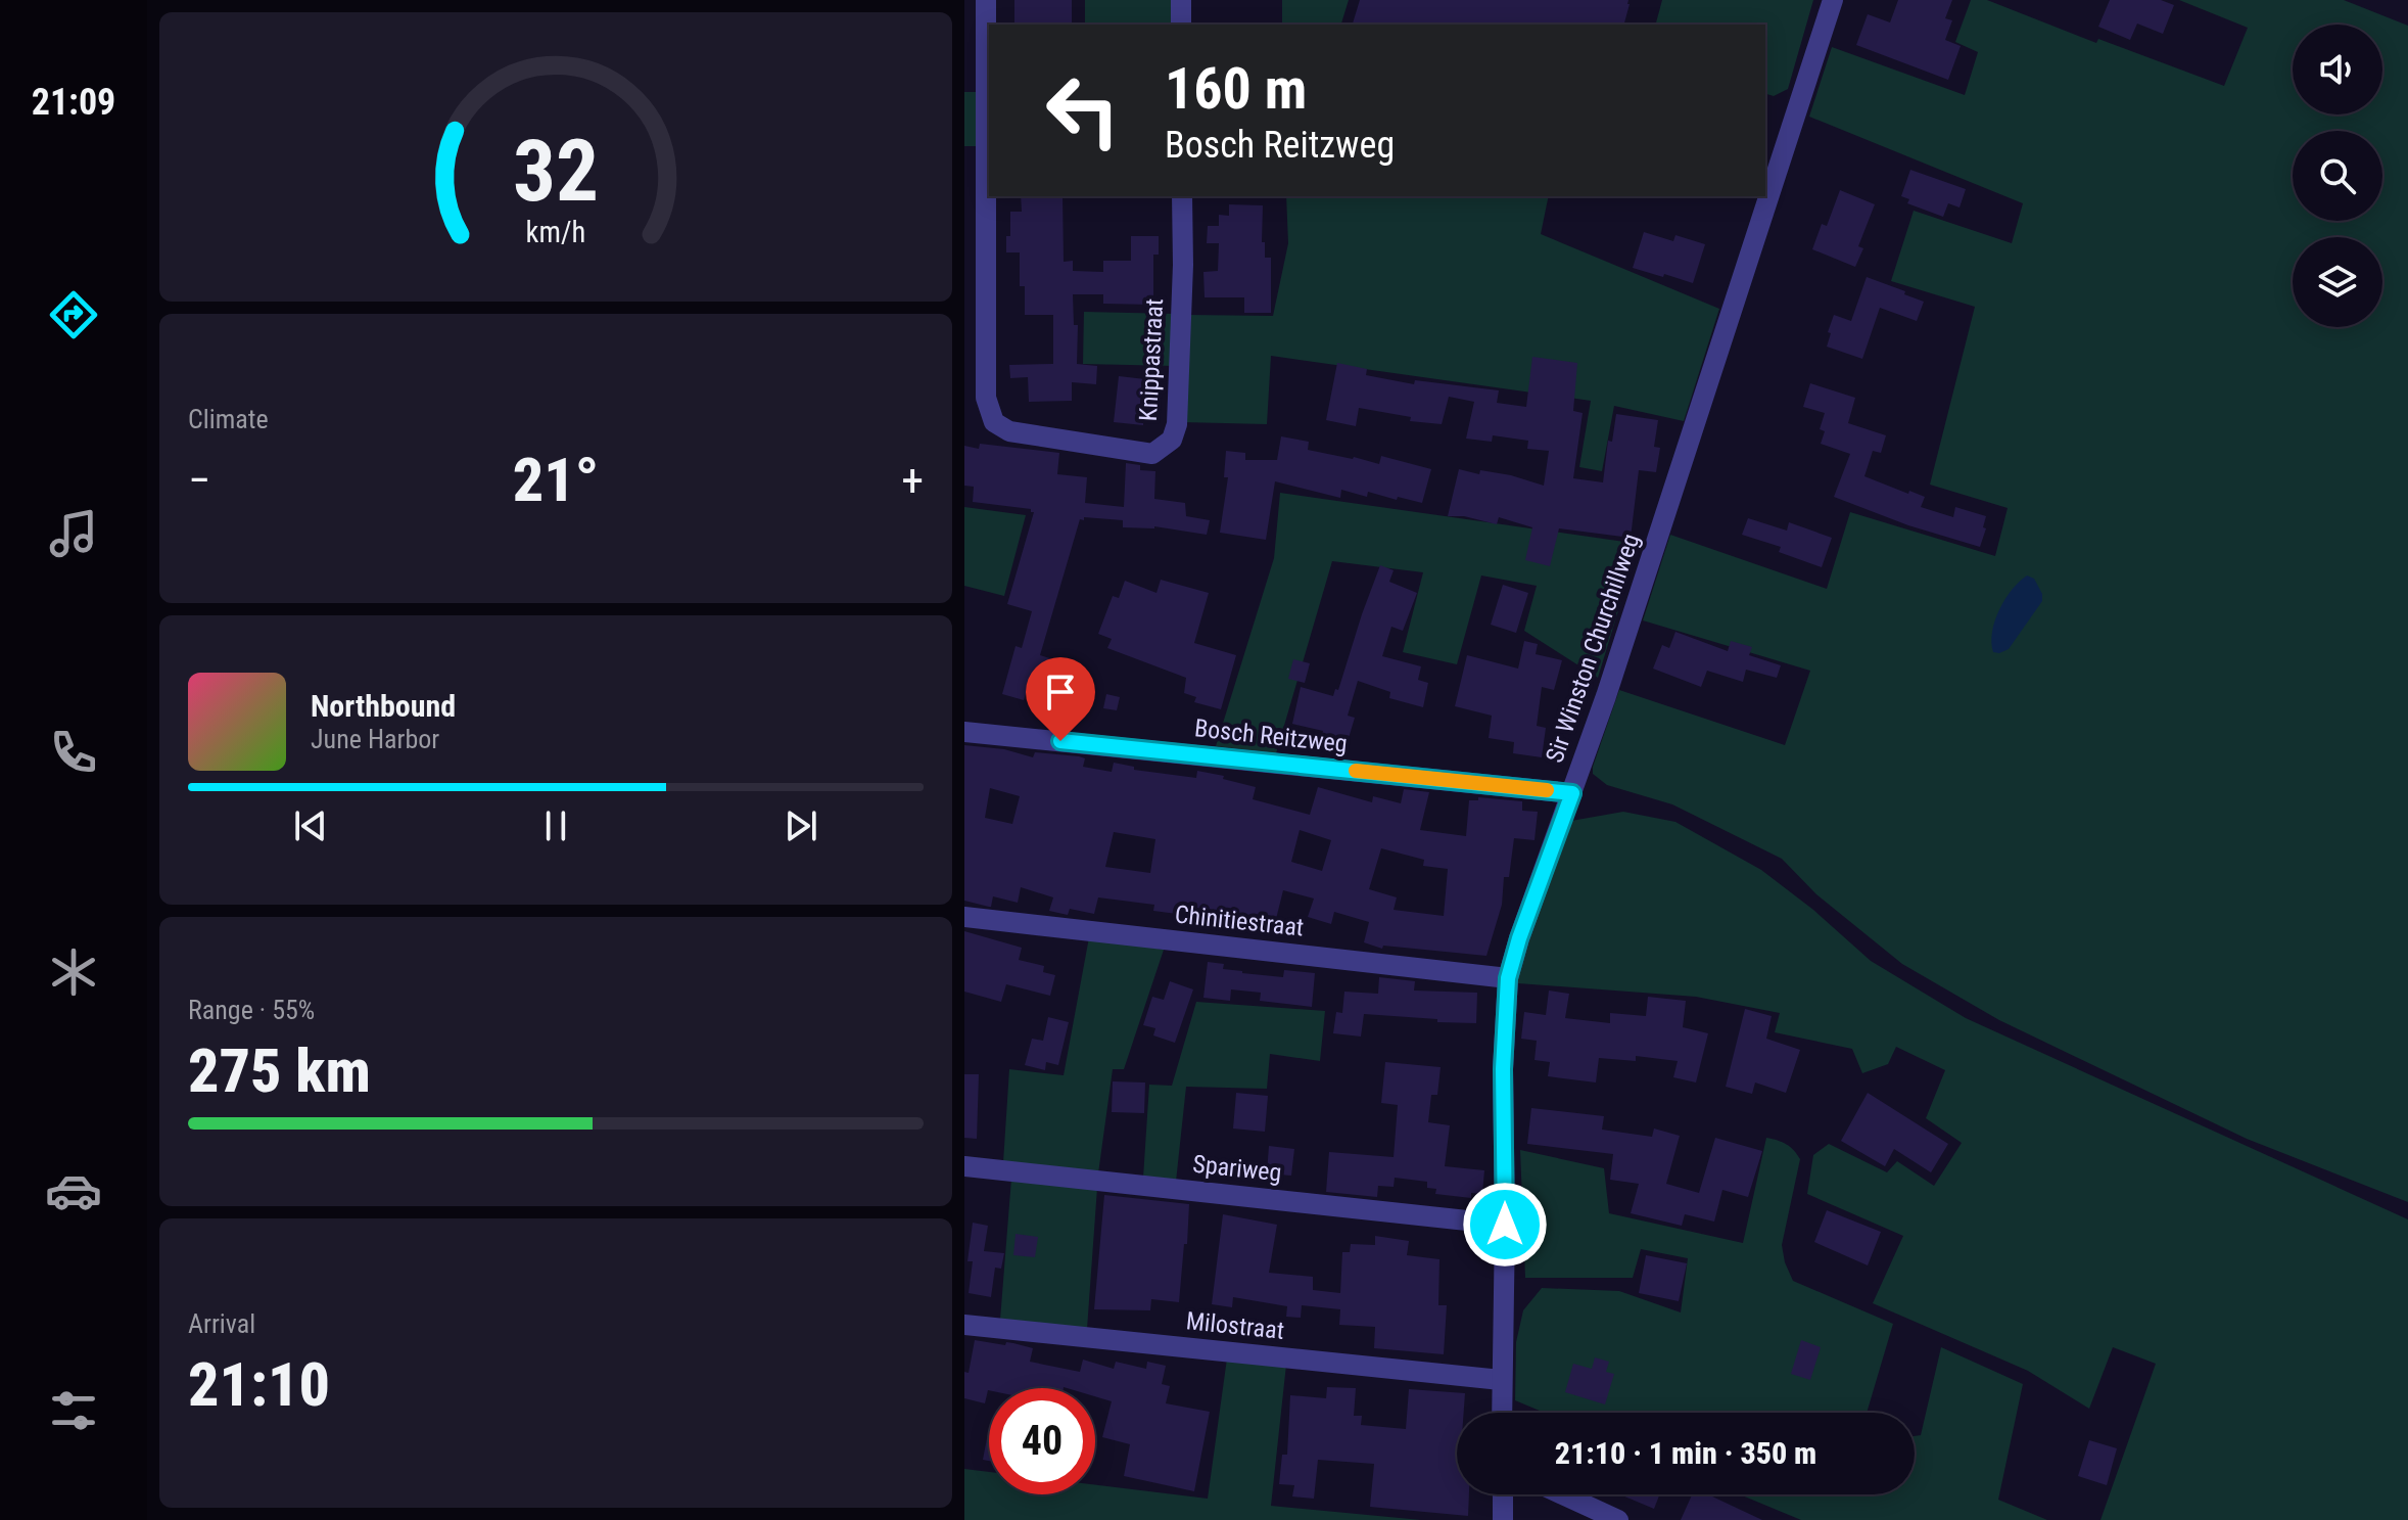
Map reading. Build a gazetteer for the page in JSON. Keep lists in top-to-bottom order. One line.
{"streets":{"street":["Knippastraat","Sir Winston Churchillweg","Bosch Reitzweg","Chinitiestraat","Spariweg","Milostraat"]},"crossings":[["Sir Winston Churchillweg","Bosch Reitzweg"],["Sir Winston Churchillweg","Chinitiestraat"],["Sir Winston Churchillweg","Spariweg"],["Sir Winston Churchillweg","Milostraat"]],"page":{"tabs":"21:09","turn":["160 m","Bosch Reitzweg"],"tile":["Climate",["Range · 55%","275 km"],["Arrival","21:10"]],"heat":["−","21°","+"],"song":["Northbound","June Harbor"],"limit":"40","trip":"21:10 · 1 min · 350 m","gauge":["32","km/h"]}}
